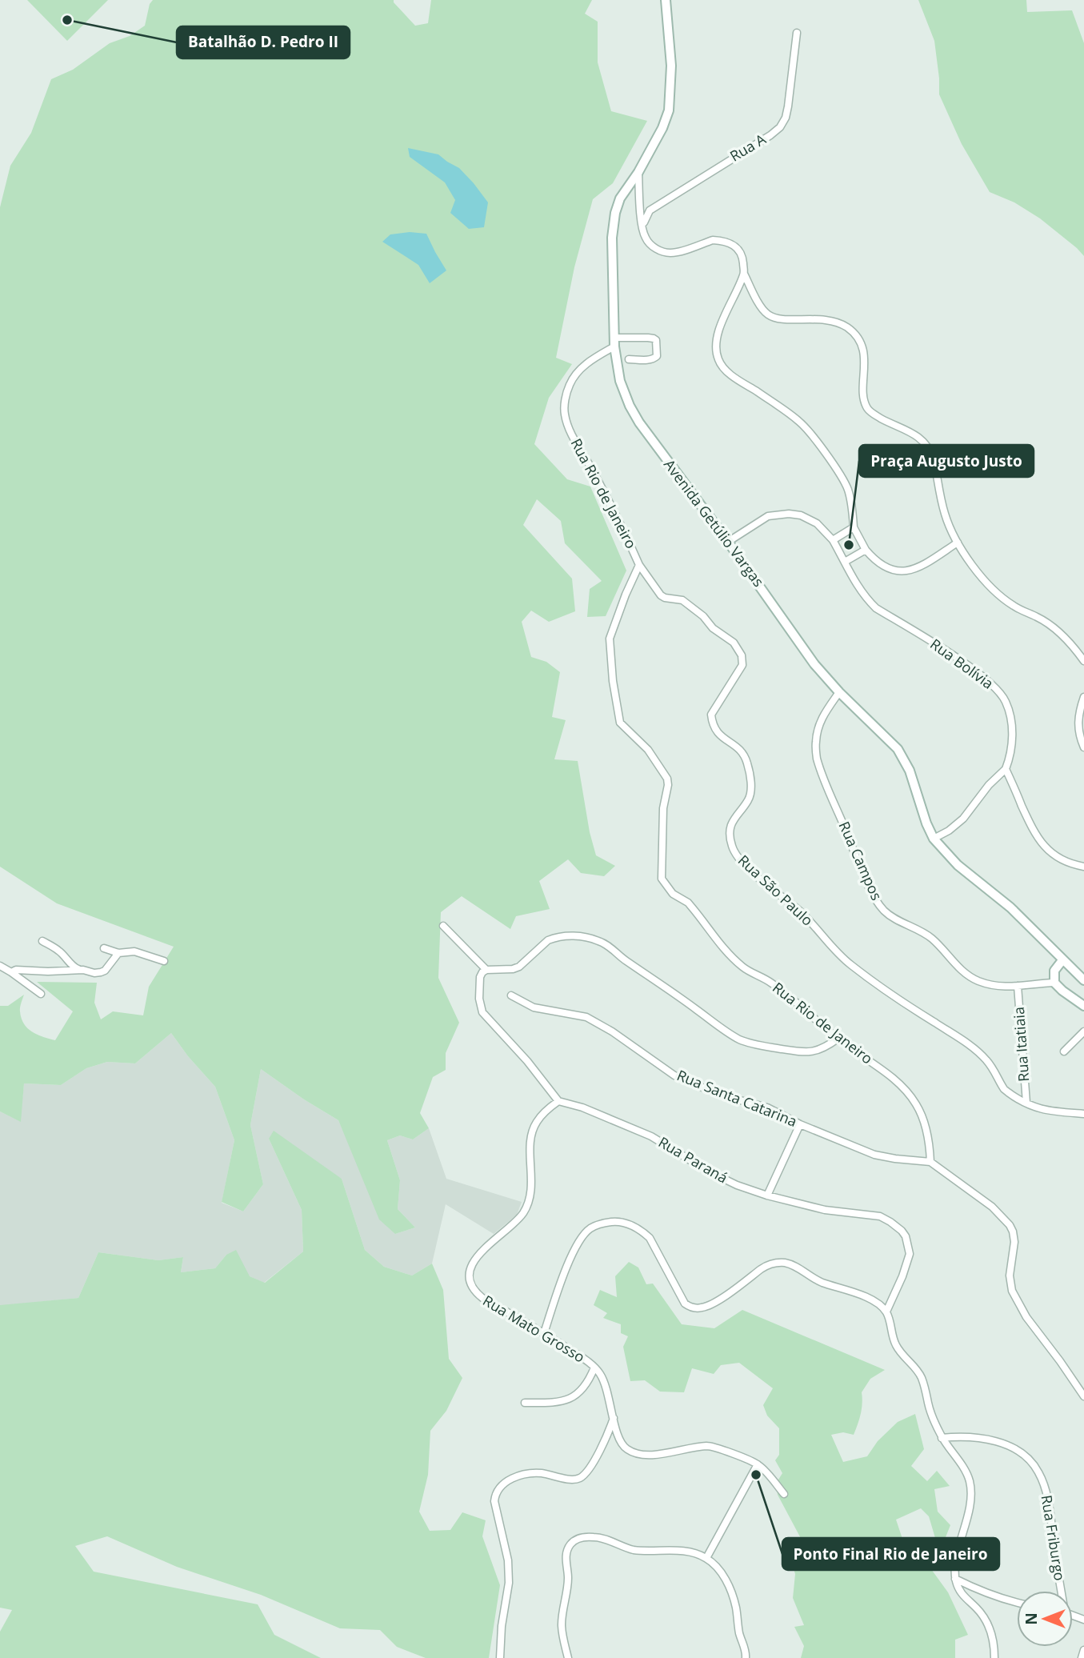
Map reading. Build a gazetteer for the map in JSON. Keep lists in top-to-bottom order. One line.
{"streets":{"street":["Rua A","Rua Rio de Janeiro","Avenida Getúlio Vargas","Rua Bolívia","Rua Campos","Rua São Paulo","Rua Itatiaia","Rua Santa Catarina","Rua Paraná","Rua Mato Grosso","Rua Friburgo"]},"crossings":[["Rua Rio de Janeiro","Avenida Getúlio Vargas"],["Rua Rio de Janeiro","Rua São Paulo"],["Rua Rio de Janeiro","Rua Santa Catarina"],["Avenida Getúlio Vargas","Rua Bolívia"],["Avenida Getúlio Vargas","Rua Campos"],["Rua Campos","Rua Itatiaia"],["Rua São Paulo","Rua Itatiaia"],["Rua Paraná","Rua Mato Grosso"]],"places":["Batalhão D. Pedro II","Praça Augusto Justo","Ponto Final Rio de Janeiro"],"north":"left"}
